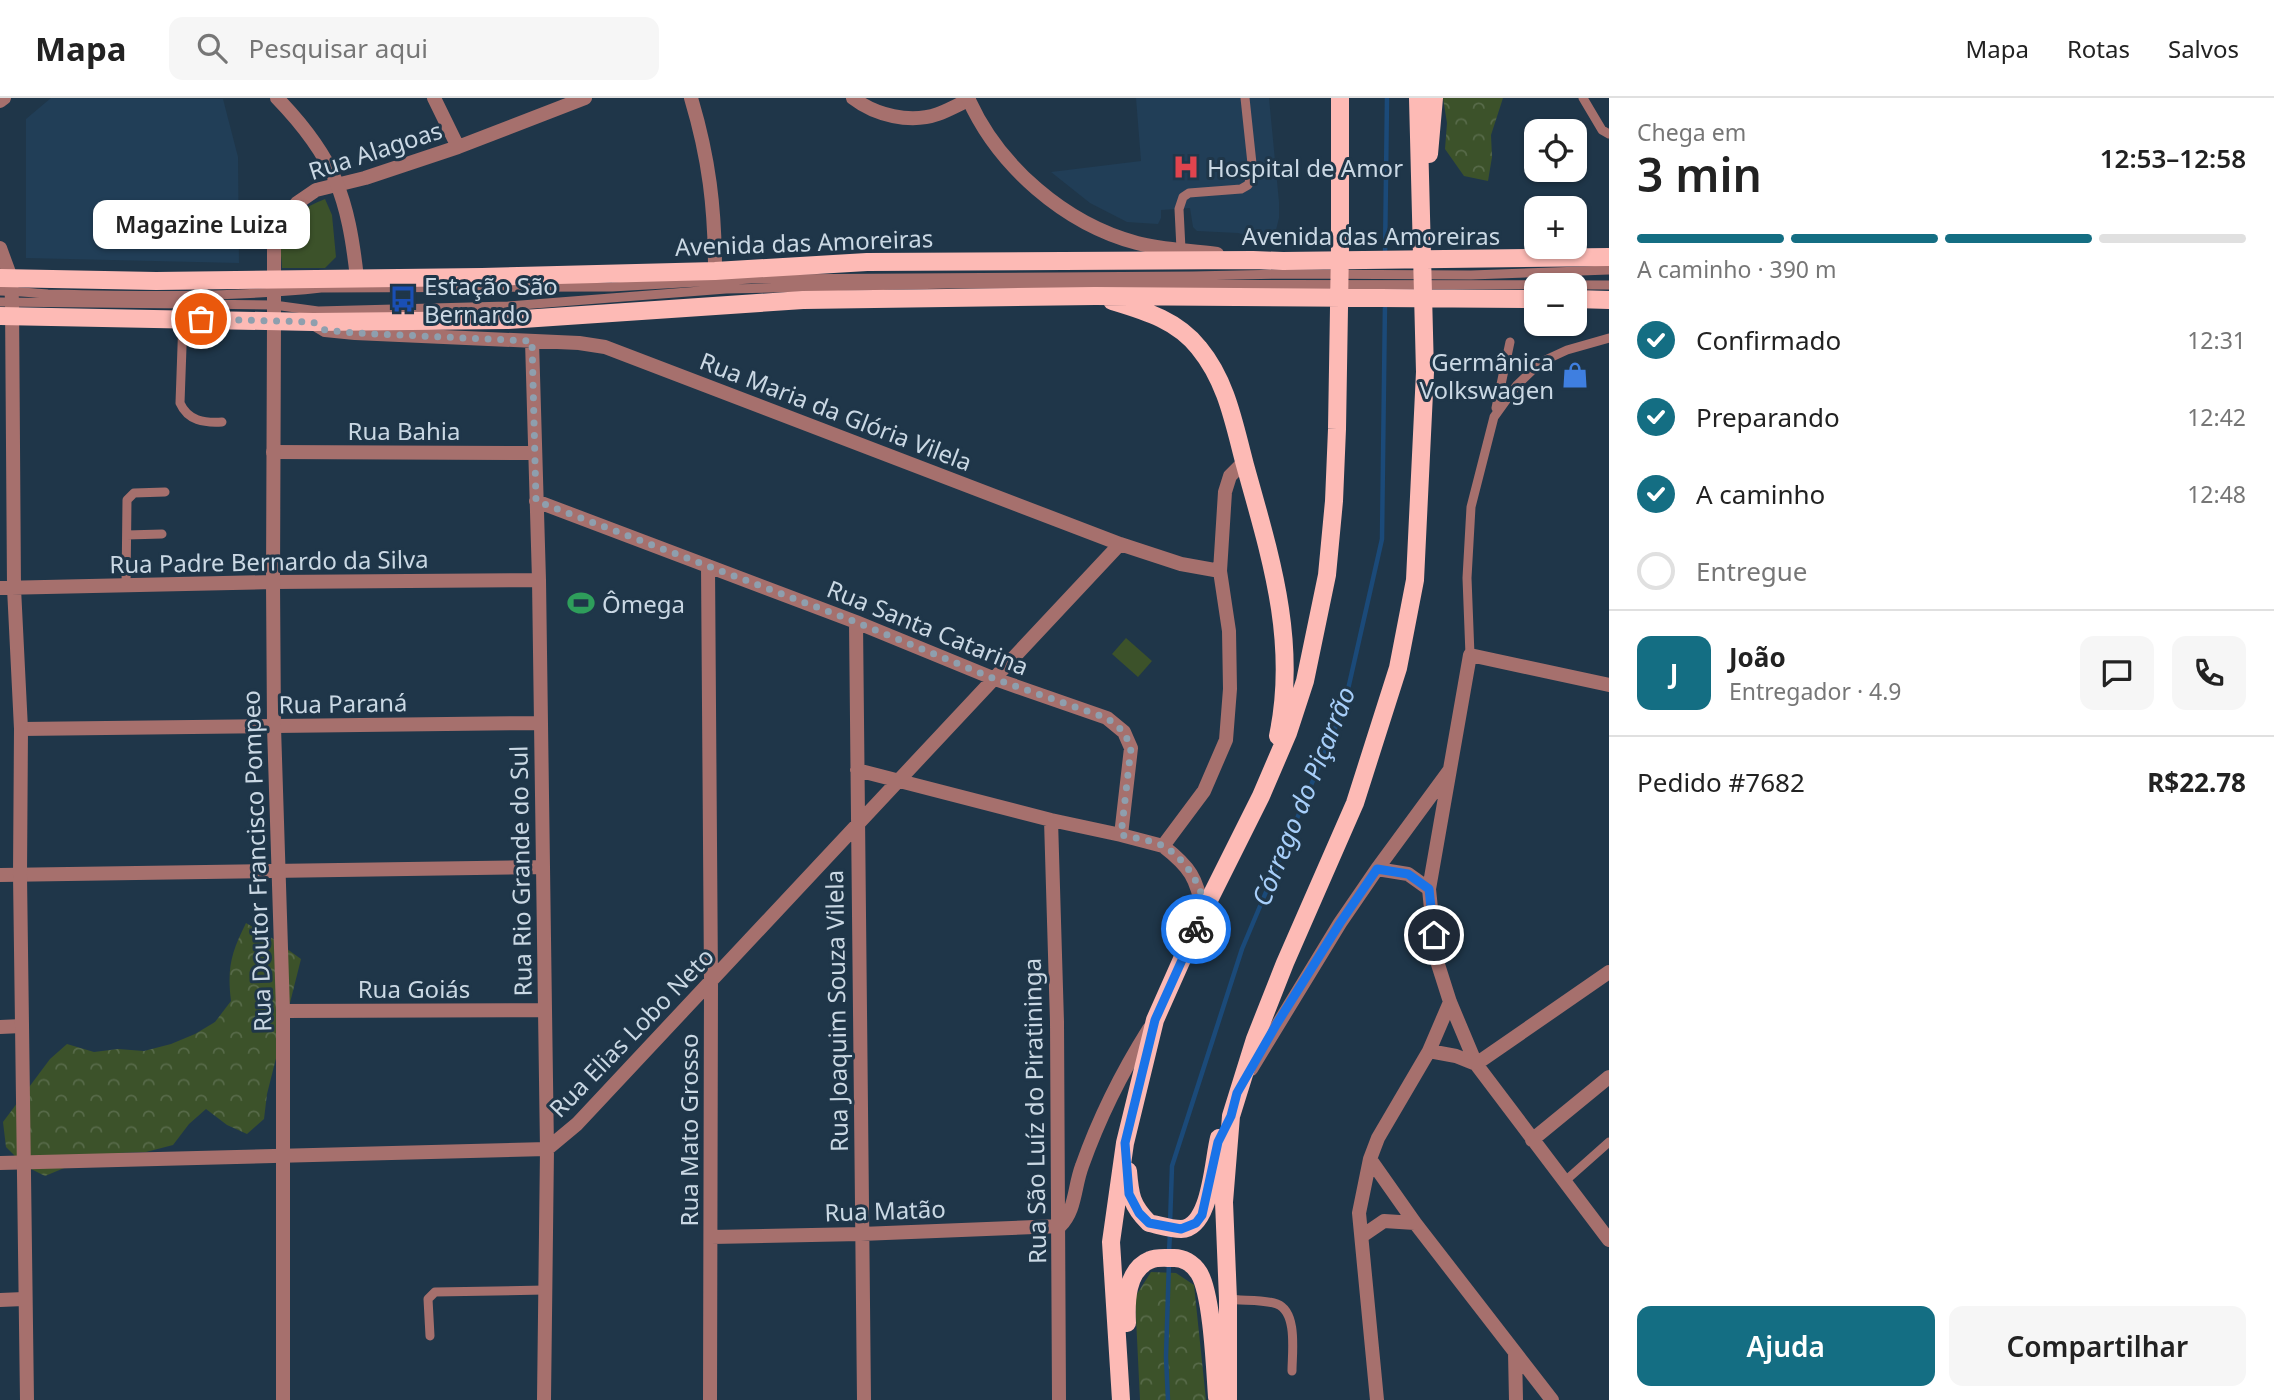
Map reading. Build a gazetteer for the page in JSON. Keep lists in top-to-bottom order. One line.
{"streets":{"main road":["Avenida das Amoreiras"],"street":["Rua Alagoas","Rua Maria da Glória Vilela","Rua Bahia","Rua Padre Bernardo da Silva","Rua Santa Catarina","Rua Paraná","Rua Doutor Francisco Pompeo","Rua Rio Grande do Sul","Rua Goiás","Rua Joaquim Souza Vilela","Rua Elias Lobo Neto","Rua São Luíz do Piratininga","Rua Mato Grosso","Rua Matão"]},"crossings":[["Rua Alagoas","Avenida das Amoreiras"],["Rua Alagoas","Rua Doutor Francisco Pompeo"],["Avenida das Amoreiras","Rua Maria da Glória Vilela"],["Avenida das Amoreiras","Rua Doutor Francisco Pompeo"],["Rua Maria da Glória Vilela","Rua Rio Grande do Sul"],["Rua Maria da Glória Vilela","Rua Elias Lobo Neto"],["Rua Bahia","Rua Doutor Francisco Pompeo"],["Rua Bahia","Rua Rio Grande do Sul"],["Rua Padre Bernardo da Silva","Rua Doutor Francisco Pompeo"],["Rua Padre Bernardo da Silva","Rua Rio Grande do Sul"],["Rua Santa Catarina","Rua Rio Grande do Sul"],["Rua Santa Catarina","Rua Joaquim Souza Vilela"],["Rua Santa Catarina","Rua Elias Lobo Neto"],["Rua Santa Catarina","Rua Mato Grosso"],["Rua Paraná","Rua Doutor Francisco Pompeo"],["Rua Paraná","Rua Rio Grande do Sul"],["Rua Doutor Francisco Pompeo","Rua Goiás"],["Rua Doutor Francisco Pompeo","Rua Elias Lobo Neto"],["Rua Rio Grande do Sul","Rua Goiás"],["Rua Rio Grande do Sul","Rua Elias Lobo Neto"],["Rua Joaquim Souza Vilela","Rua Elias Lobo Neto"],["Rua Joaquim Souza Vilela","Rua Matão"],["Rua Elias Lobo Neto","Rua Mato Grosso"],["Rua São Luíz do Piratininga","Rua Matão"],["Rua Mato Grosso","Rua Matão"]],"water":["Córrego do Piçarrão"],"places":{"hospital":["Hospital de Amor"],"bus stop":["Estação São Bernardo"],"other":["Magazine Luiza"],"shop":["Germânica Volkswagen"],"sports":["Ômega"]},"page":{"header":"Mapa","search":"Pesquisar aqui","nav":["Mapa","Rotas","Salvos"],"heading":["3 min","Chega em","12:53–12:58"],"panel":["João","Entregador · 4.9","Pedido #7682","R$22.78"],"map_buttons":["+","−"],"bubble":"Magazine Luiza","bar":"A caminho · 390 m","list":[["Confirmado","12:31"],["Preparando","12:42"],["A caminho","12:48"],"Entregue"],"round":"J","buttons":["Ajuda","Compartilhar"]}}
